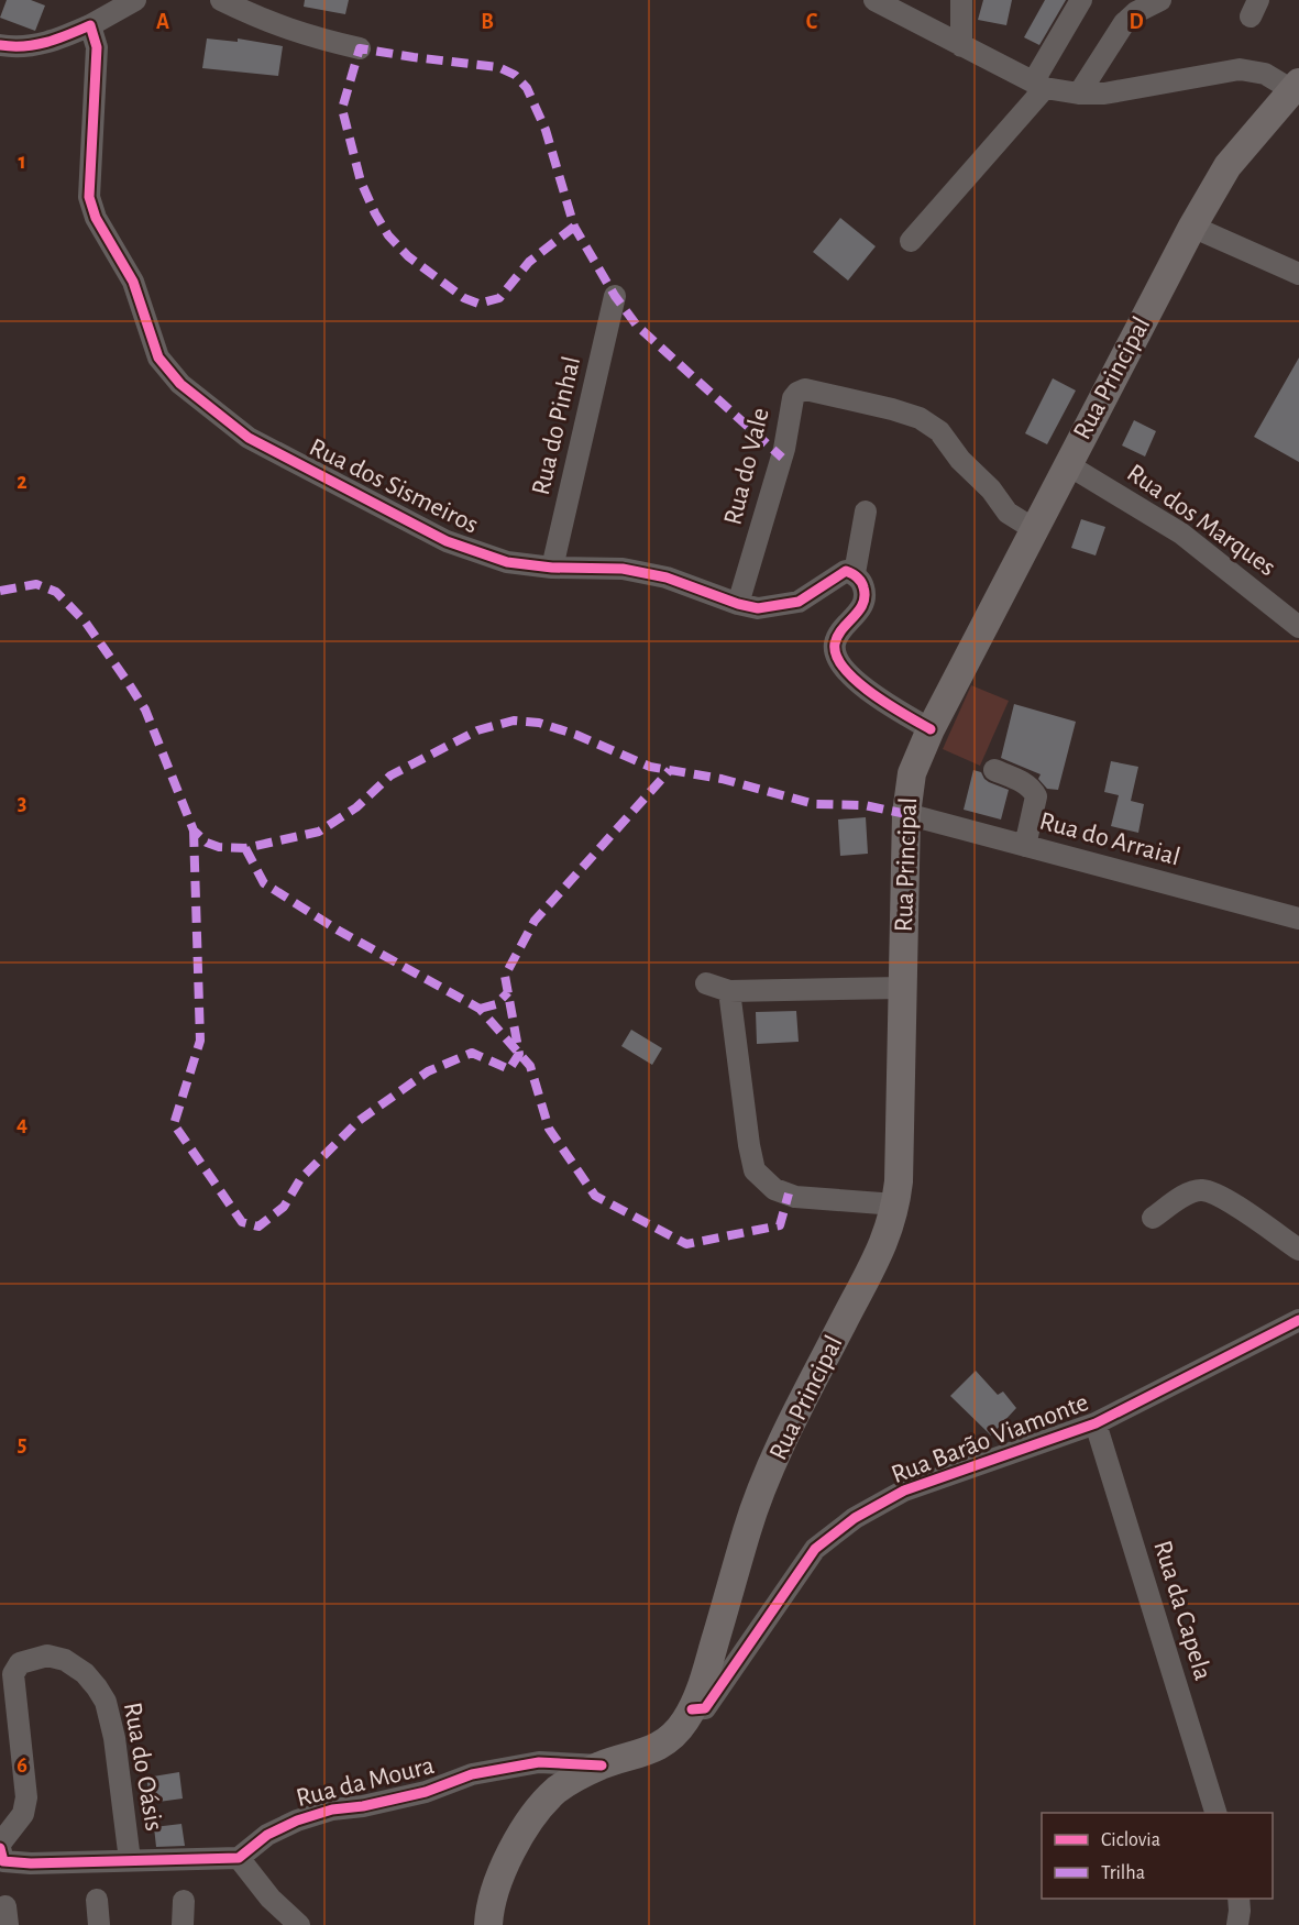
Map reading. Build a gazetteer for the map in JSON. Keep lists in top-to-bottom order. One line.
{"streets":{"main road":["Rua Principal"],"street":["Rua do Pinhal","Rua do Vale","Rua dos Sismeiros","Rua dos Marques","Rua do Arraial","Rua Barão Viamonte","Rua da Capela","Rua do Oásis","Rua da Moura"]},"crossings":[["Rua Principal","Rua do Vale"],["Rua Principal","Rua dos Marques"],["Rua Principal","Rua do Arraial"],["Rua Principal","Rua Barão Viamonte"],["Rua Principal","Rua da Moura"],["Rua do Pinhal","Rua dos Sismeiros"],["Rua do Vale","Rua dos Sismeiros"],["Rua Barão Viamonte","Rua da Capela"]],"legend":["Ciclovia","Trilha"],"grid":{"columns":["A","B","C","D"],"rows":["1","2","3","4","5","6"]}}
